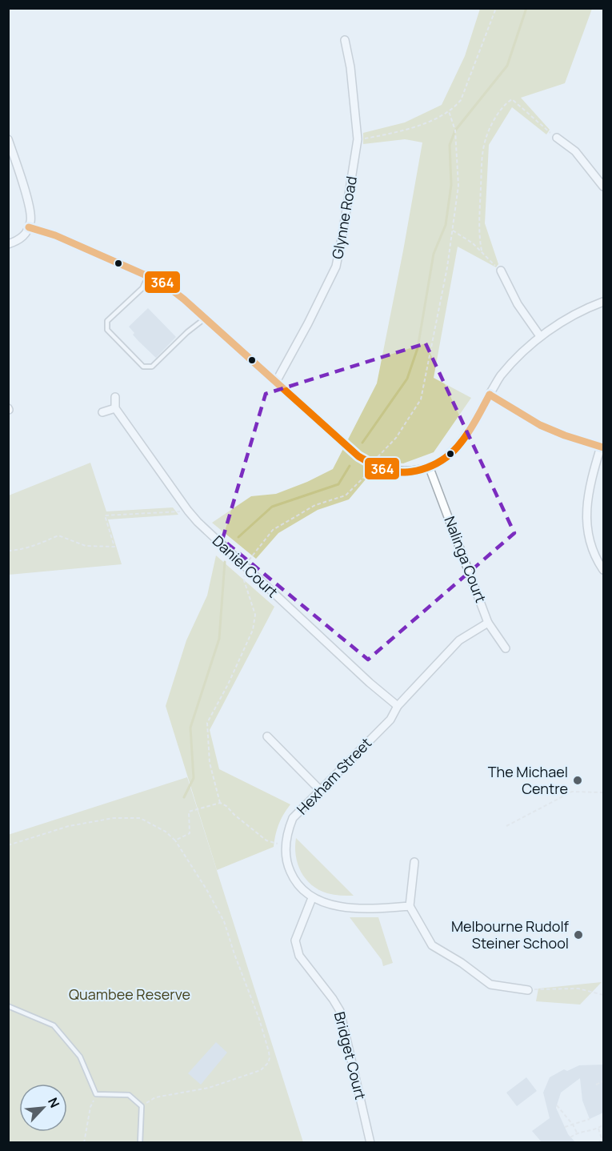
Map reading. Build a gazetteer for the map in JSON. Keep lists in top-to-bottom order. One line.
{"streets":{"street":["Glynne Road","Nalinga Court","Daniel Court","Hexham Street","Bridget Court"]},"crossings":[["Nalinga Court","Hexham Street"],["Daniel Court","Hexham Street"],["Hexham Street","Bridget Court"]],"parks":["Quambee Reserve"],"places":["The Michael Centre","Melbourne Rudolf Steiner School"],"lines":["transit line 364"],"north":"top right"}
